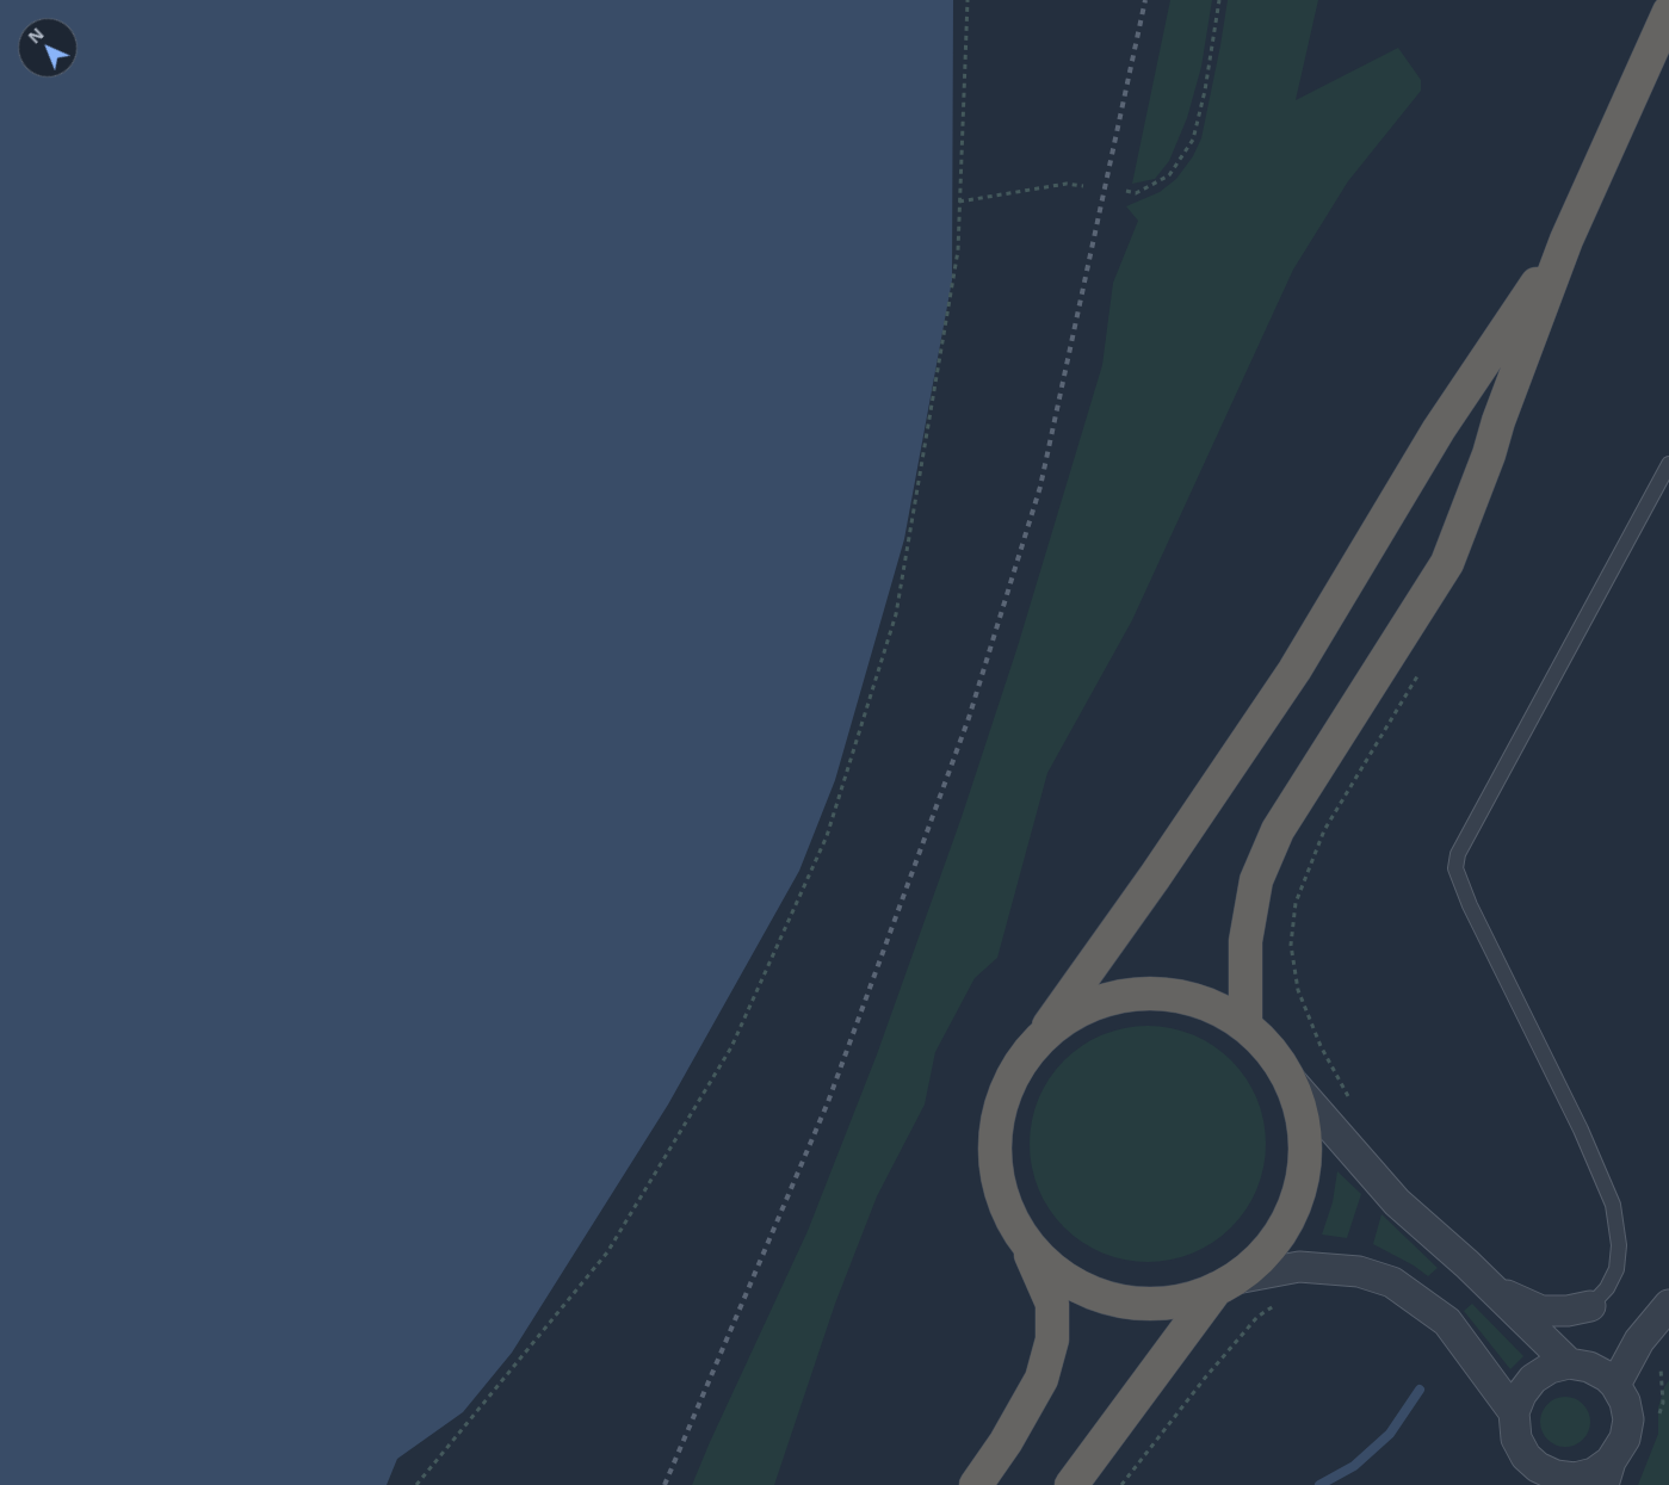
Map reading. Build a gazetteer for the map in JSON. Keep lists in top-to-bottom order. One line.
{"north":"top left"}
